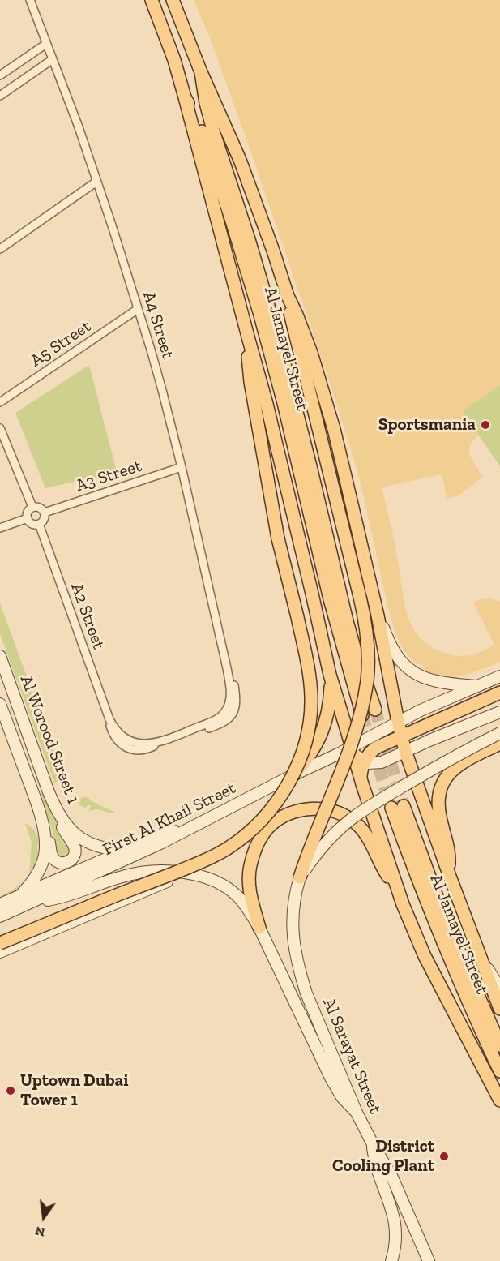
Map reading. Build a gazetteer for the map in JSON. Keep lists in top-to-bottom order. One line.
{"streets":{"main road":["Al Jamayel Street","Al Worood Street 1","First Al Khail Street","Al Sarayat Street"],"street":["A4 Street","A5 Street","A3 Street","A2 Street"]},"crossings":[["A4 Street","A5 Street"],["A4 Street","A3 Street"],["A4 Street","A2 Street"],["A3 Street","A2 Street"]],"places":["Sportsmania","Uptown Dubai Tower 1","District Cooling Plant"],"north":"bottom"}
